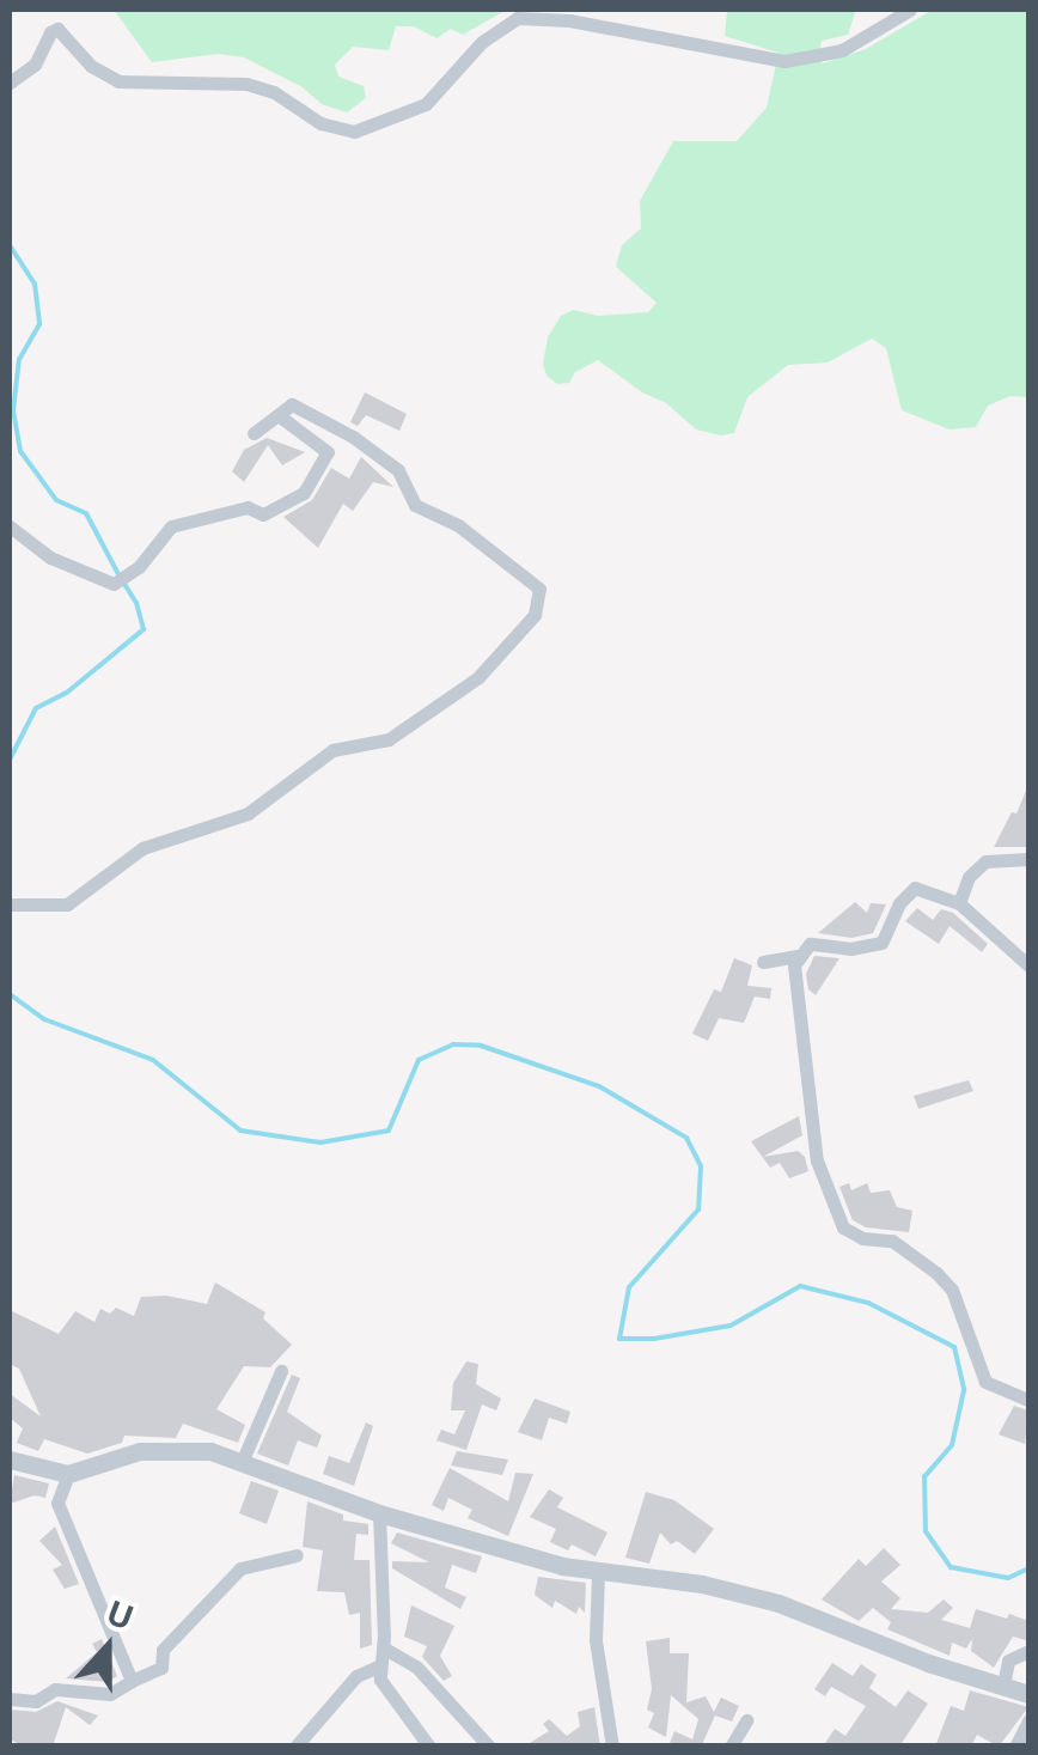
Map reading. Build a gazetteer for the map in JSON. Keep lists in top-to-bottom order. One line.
{"north":"top"}
